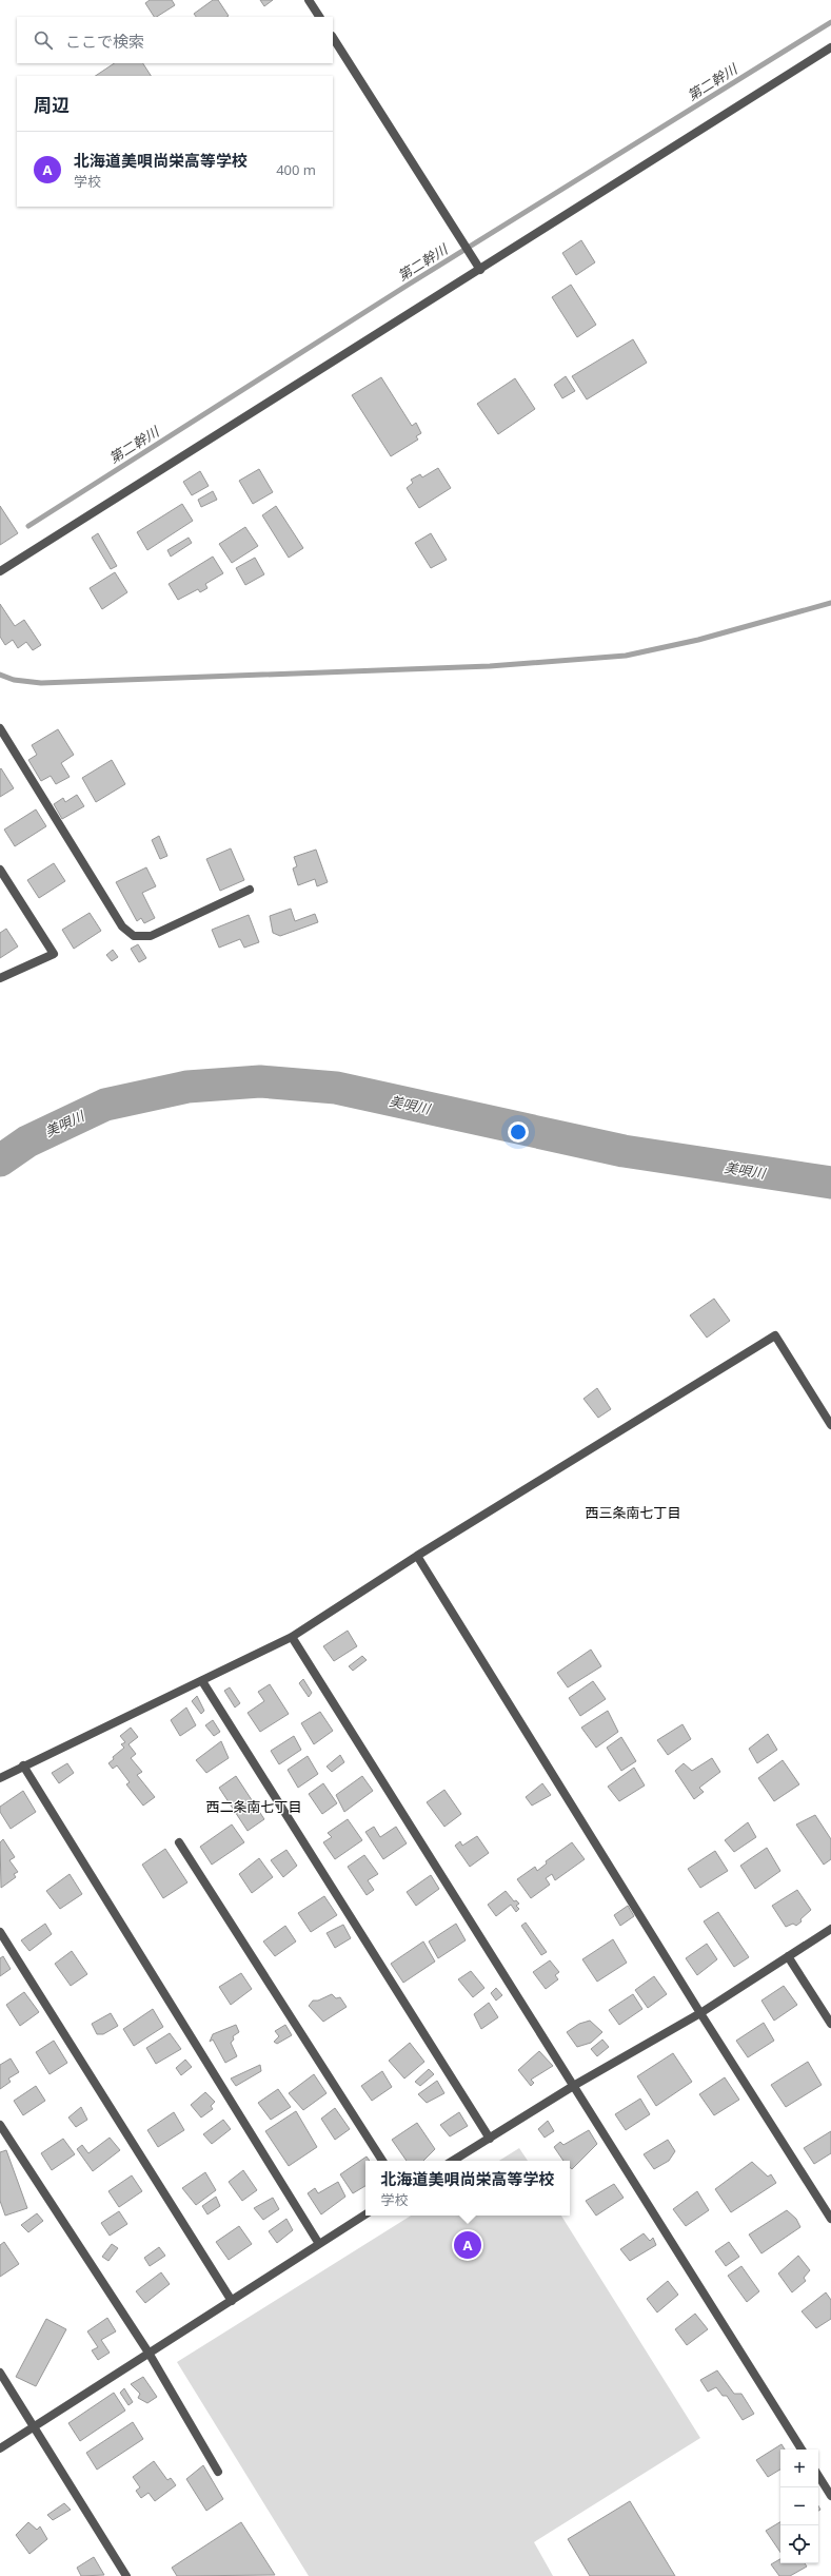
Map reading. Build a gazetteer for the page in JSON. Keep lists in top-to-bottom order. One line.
{"districts":["西三条南七丁目","西二条南七丁目"],"water":["第二幹川","美唄川"],"page":{"search":"ここで検索","heading":"周辺","list":[{"mark":"A","name":"北海道美唄尚栄高等学校","note":"学校","value":"400 m"}],"popup":["北海道美唄尚栄高等学校","学校"],"pins":"A","map_buttons":["+","−"]}}
